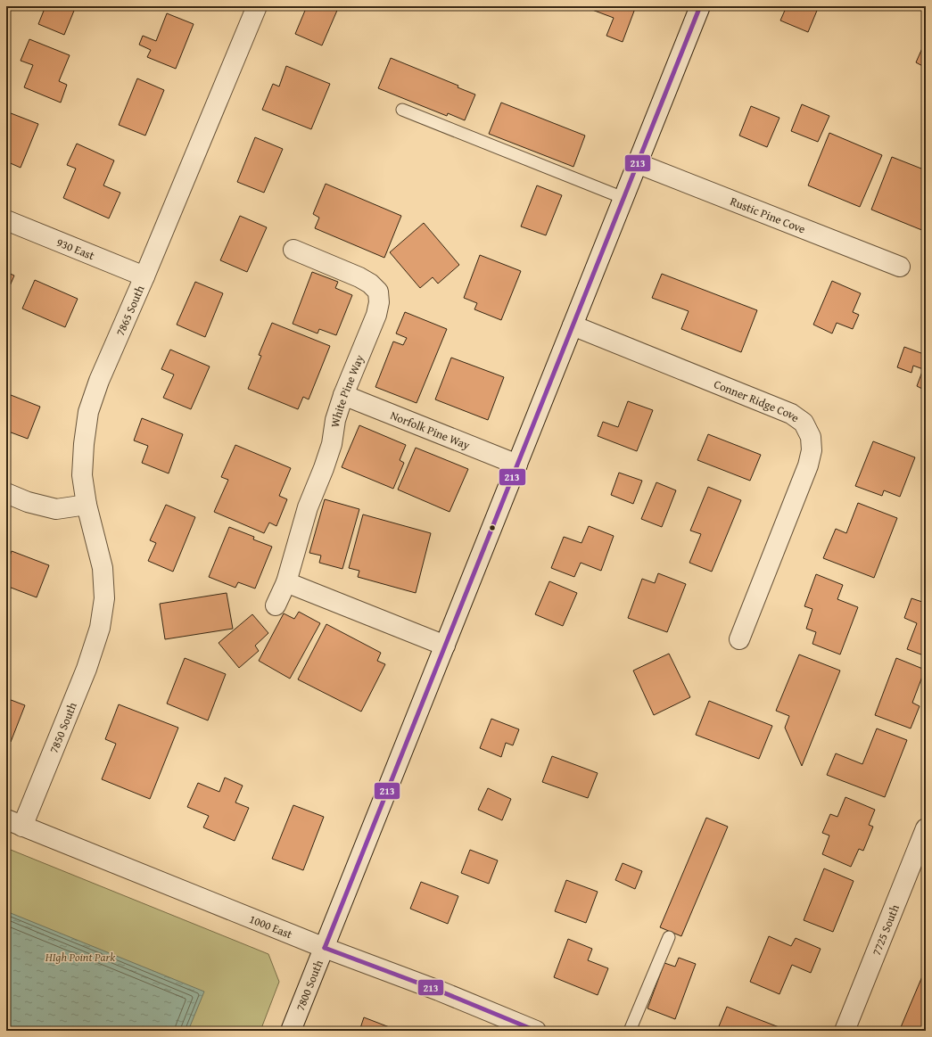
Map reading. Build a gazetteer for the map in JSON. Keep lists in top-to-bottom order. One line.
{"streets":{"street":["Rustic Pine Cove","930 East","7865 South","White Pine Way","Conner Ridge Cove","Norfolk Pine Way","7850 South","1000 East","7725 South","7800 South"]},"crossings":[["Rustic Pine Cove","7800 South"],["930 East","7865 South"],["7865 South","7850 South"],["White Pine Way","Norfolk Pine Way"],["Conner Ridge Cove","7800 South"],["Norfolk Pine Way","7800 South"],["7850 South","1000 East"],["1000 East","7800 South"]],"parks":["HIgh Point Park"],"lines":["transit line 213"]}
